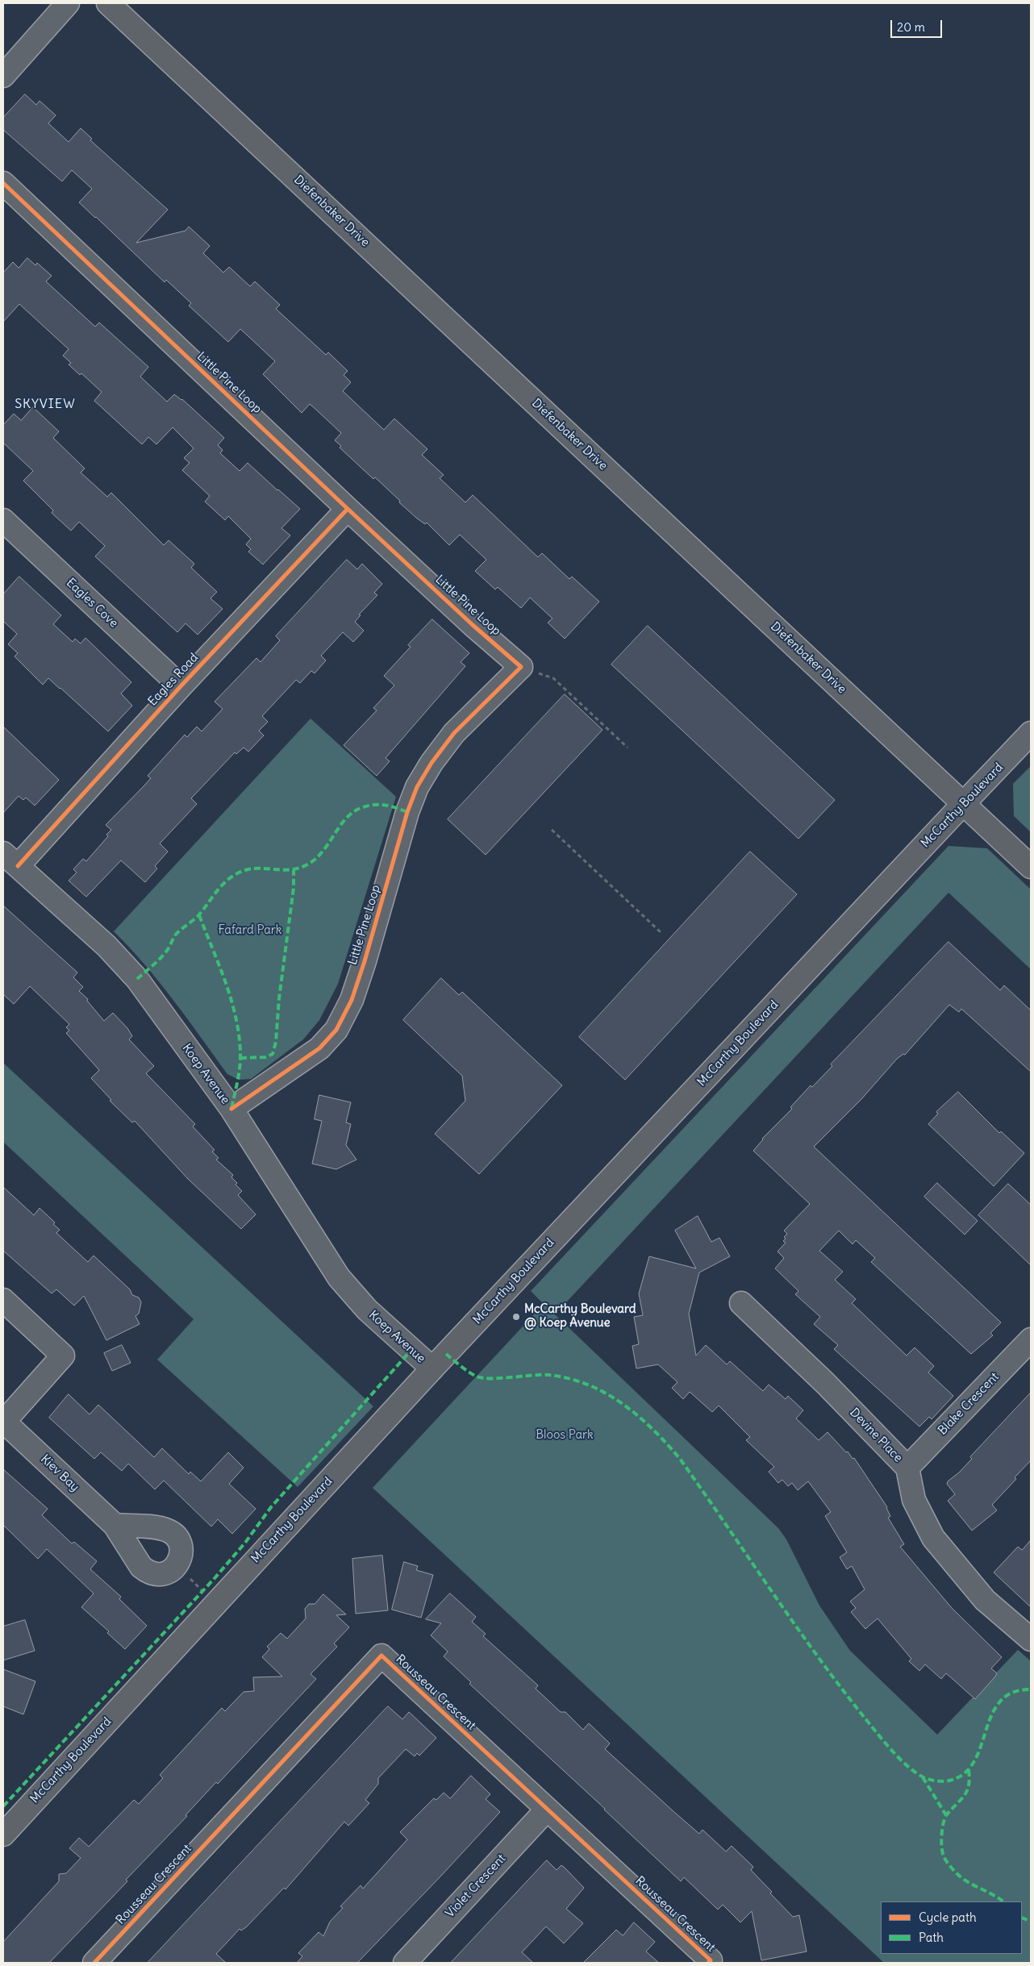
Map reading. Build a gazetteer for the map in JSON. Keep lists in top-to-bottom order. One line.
{"streets":{"main road":["Diefenbaker Drive","McCarthy Boulevard"],"street":["Little Pine Loop","Eagles Cove","Eagles Road","Koep Avenue","Blake Crescent","Devine Place","Kiev Bay","Rousseau Crescent","Violet Crescent"]},"crossings":[["Diefenbaker Drive","McCarthy Boulevard"],["Little Pine Loop","Eagles Road"],["Little Pine Loop","Koep Avenue"],["Eagles Cove","Eagles Road"],["Eagles Road","Koep Avenue"],["McCarthy Boulevard","Koep Avenue"],["Blake Crescent","Devine Place"],["Rousseau Crescent","Violet Crescent"]],"districts":["SKYVIEW"],"parks":["Fafard Park","Bloos Park"],"places":["McCarthy Boulevard @ Koep Avenue"],"legend":["Cycle path","Path"],"scale_bar":"20 m"}
